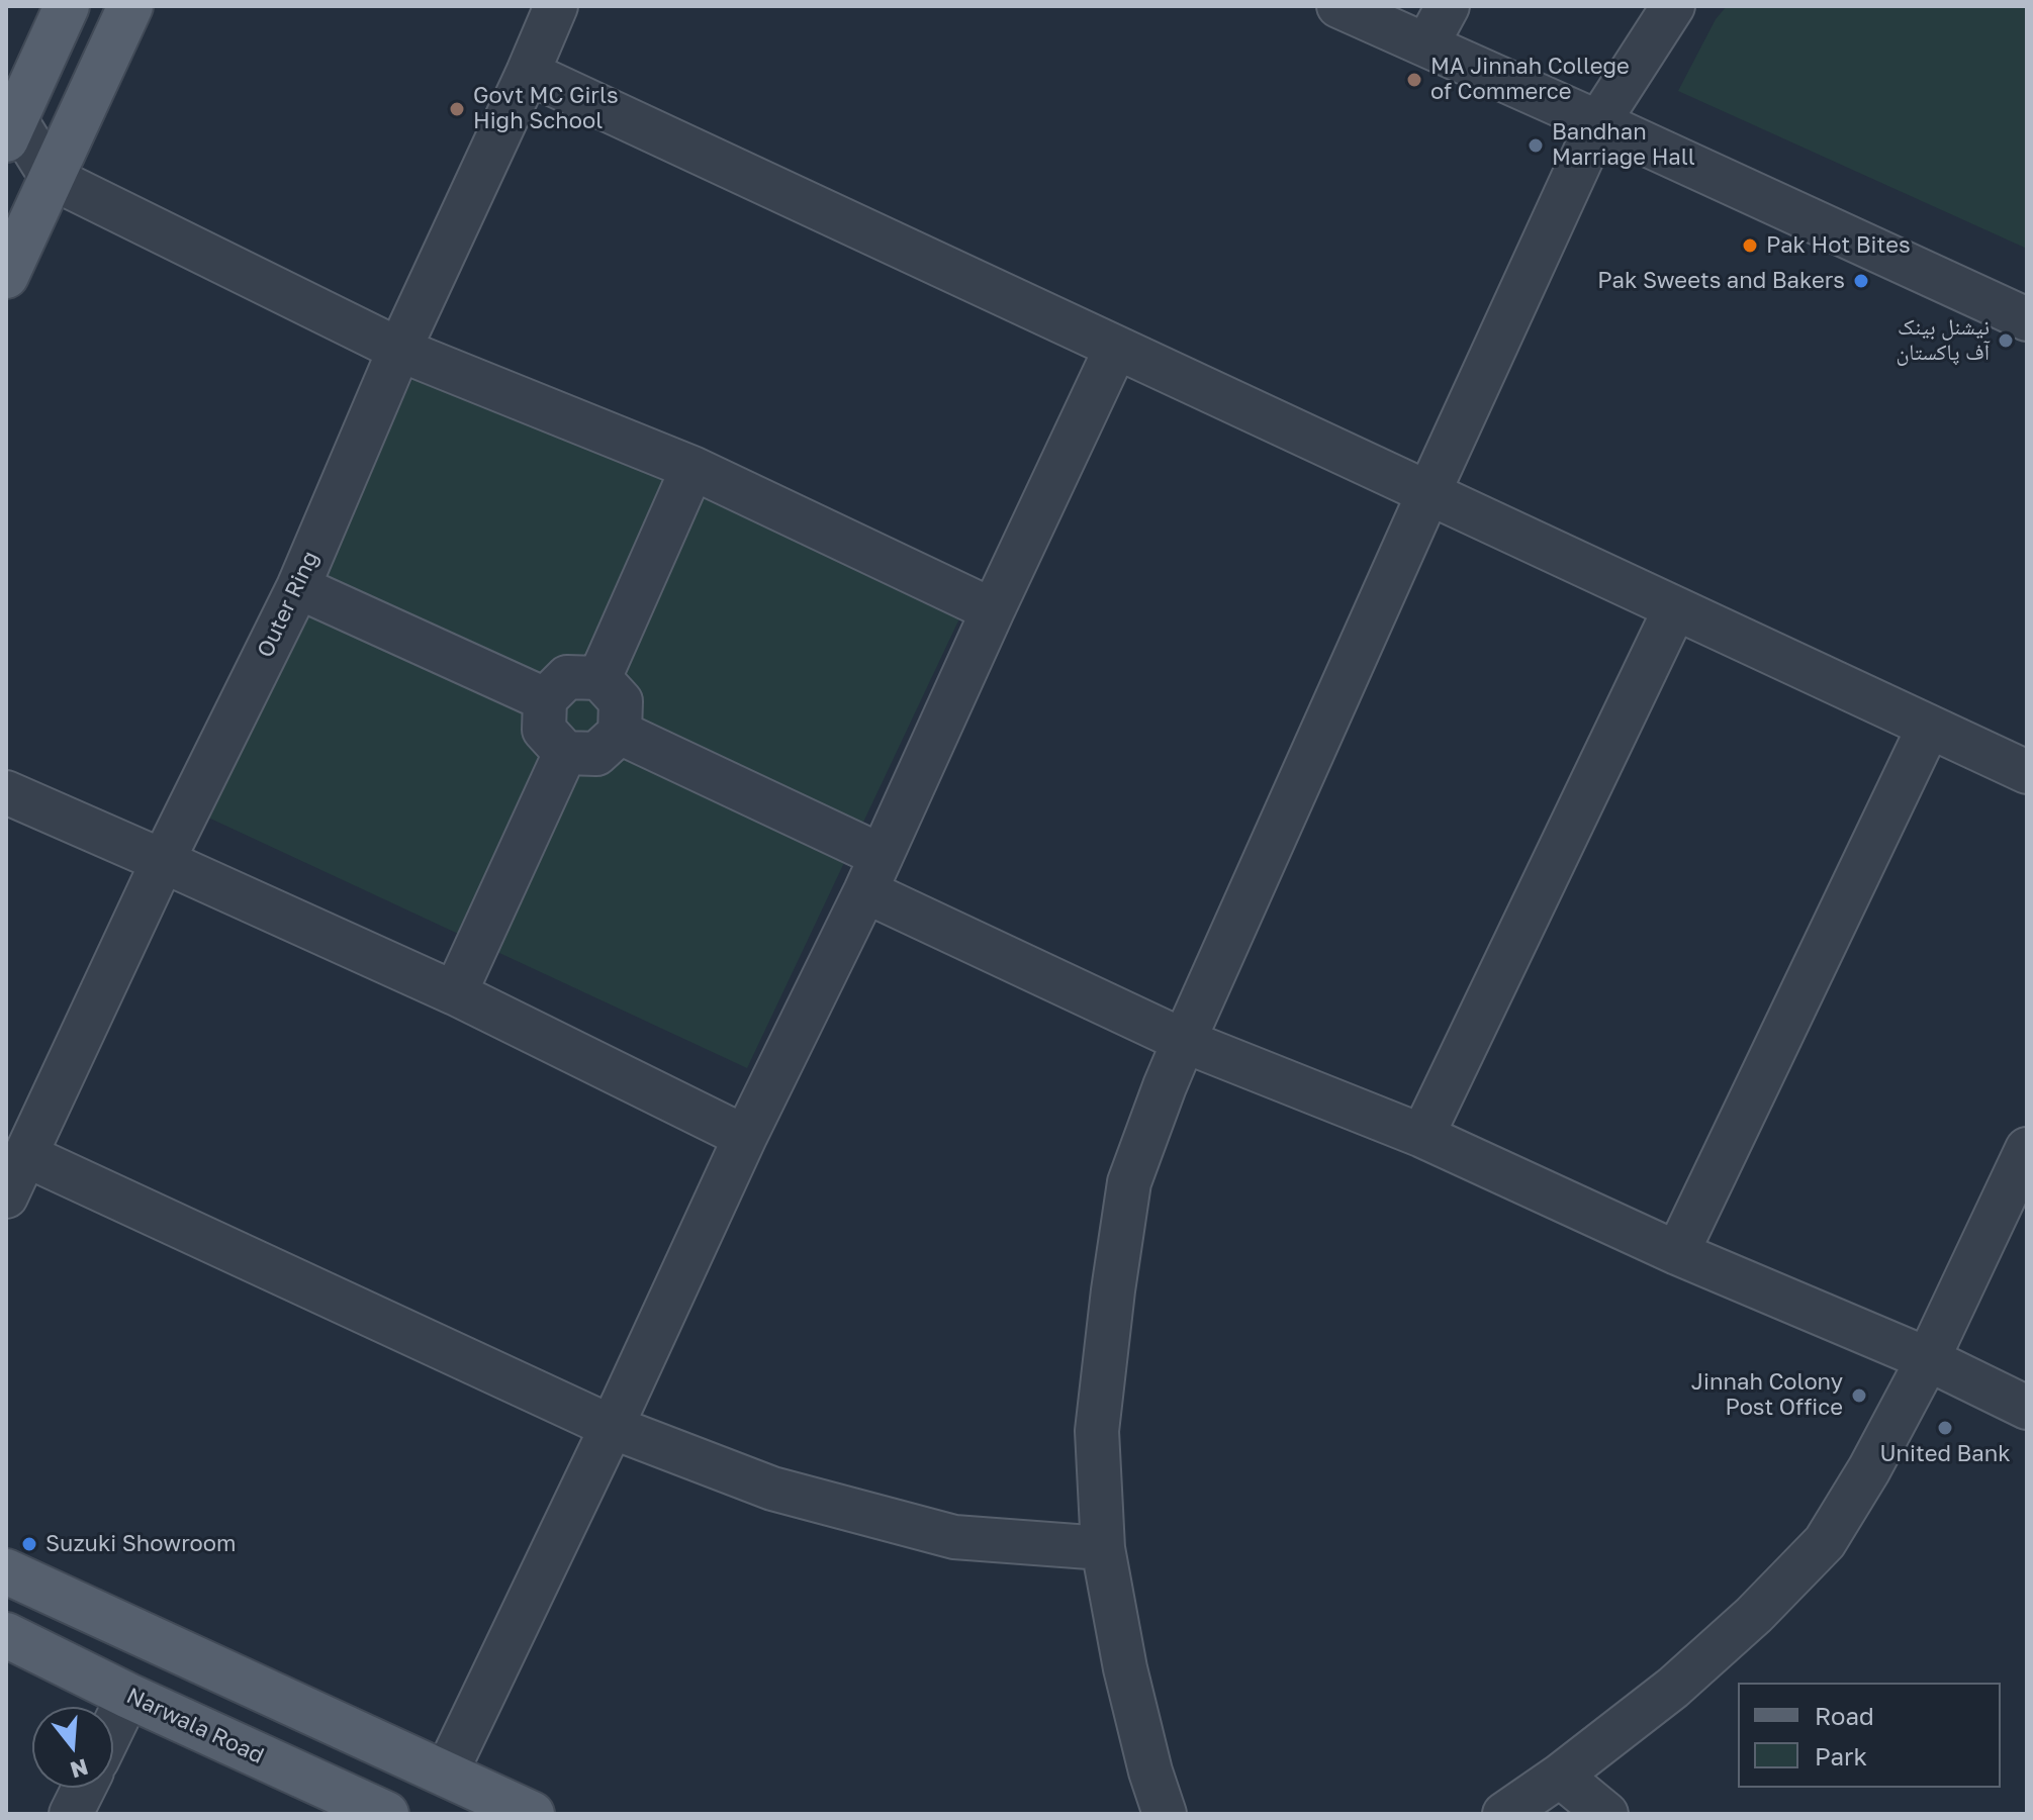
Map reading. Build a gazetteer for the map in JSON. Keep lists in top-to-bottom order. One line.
{"streets":{"main road":["Narwala Road"],"street":["Outer Ring"]},"places":["MA Jinnah College of Commerce","Govt MC Girls High School","Bandhan Marriage Hall","Pak Hot Bites","Pak Sweets and Bakers","نیشنل بینک آف پاکستان","Jinnah Colony Post Office","United Bank","Suzuki Showroom"],"legend":["Road","Park"],"north":"bottom"}
